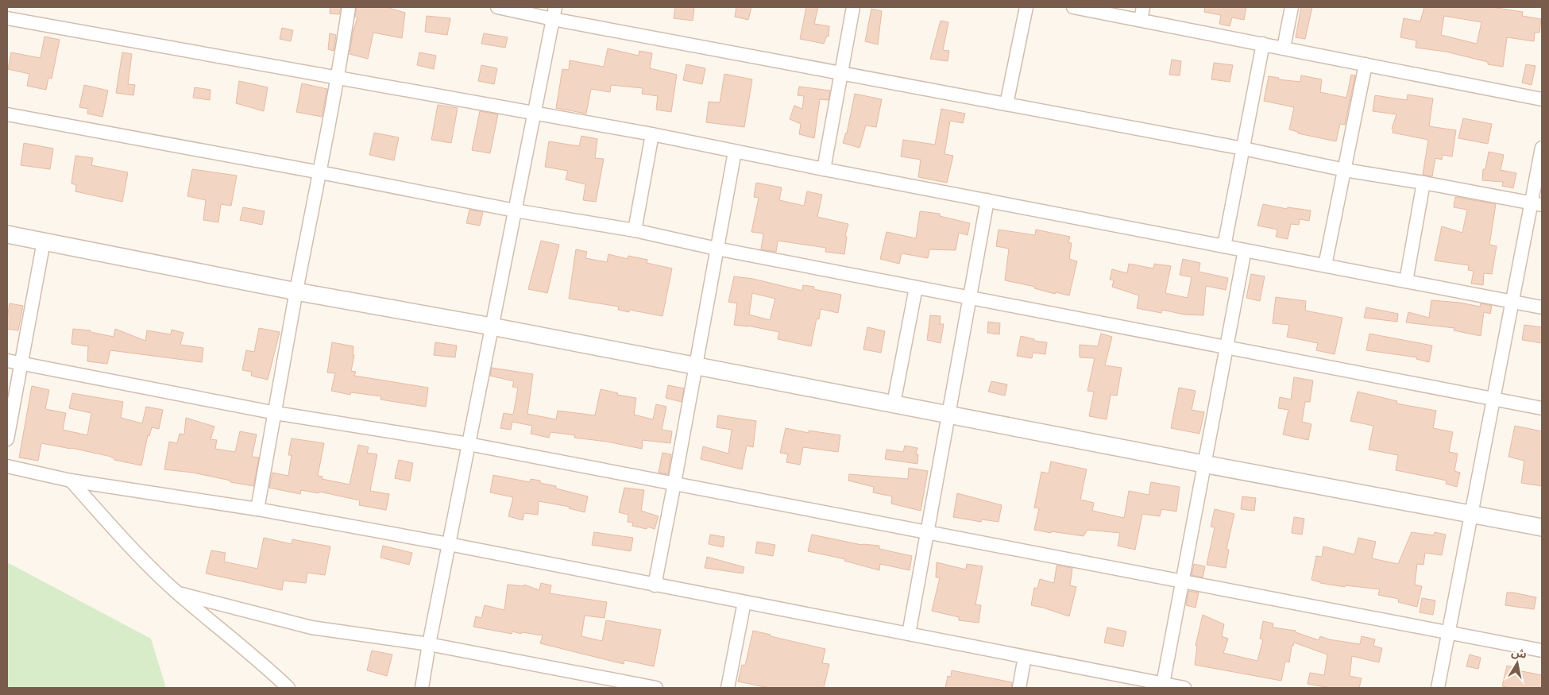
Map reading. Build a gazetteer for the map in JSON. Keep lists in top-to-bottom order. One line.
{"north":"top"}
